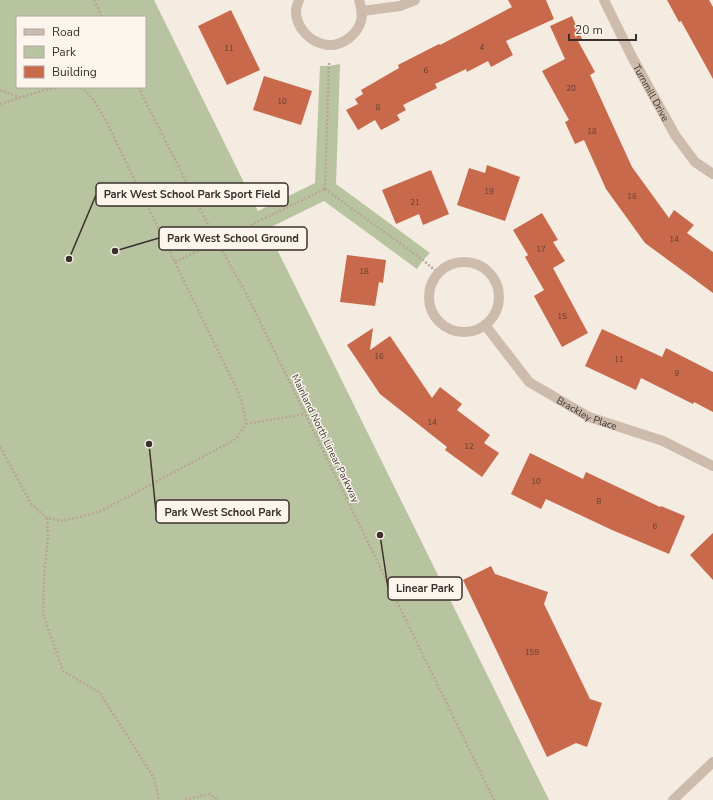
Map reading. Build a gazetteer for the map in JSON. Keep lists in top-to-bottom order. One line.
{"streets":{"street":["Turnmill Drive","Brackley Place"],"path":["Mainland North Linear Parkway"]},"places":["Park West School Ground","Park West School Park Sport Field","Park West School Park","Linear Park"],"house_numbers":["4","11","6","20","10","8","18","19","16","21","14","17","18","15","16","11","9","14","12","10","8","6","159"],"legend":["Road","Park","Building"],"scale_bar":"20 m"}
